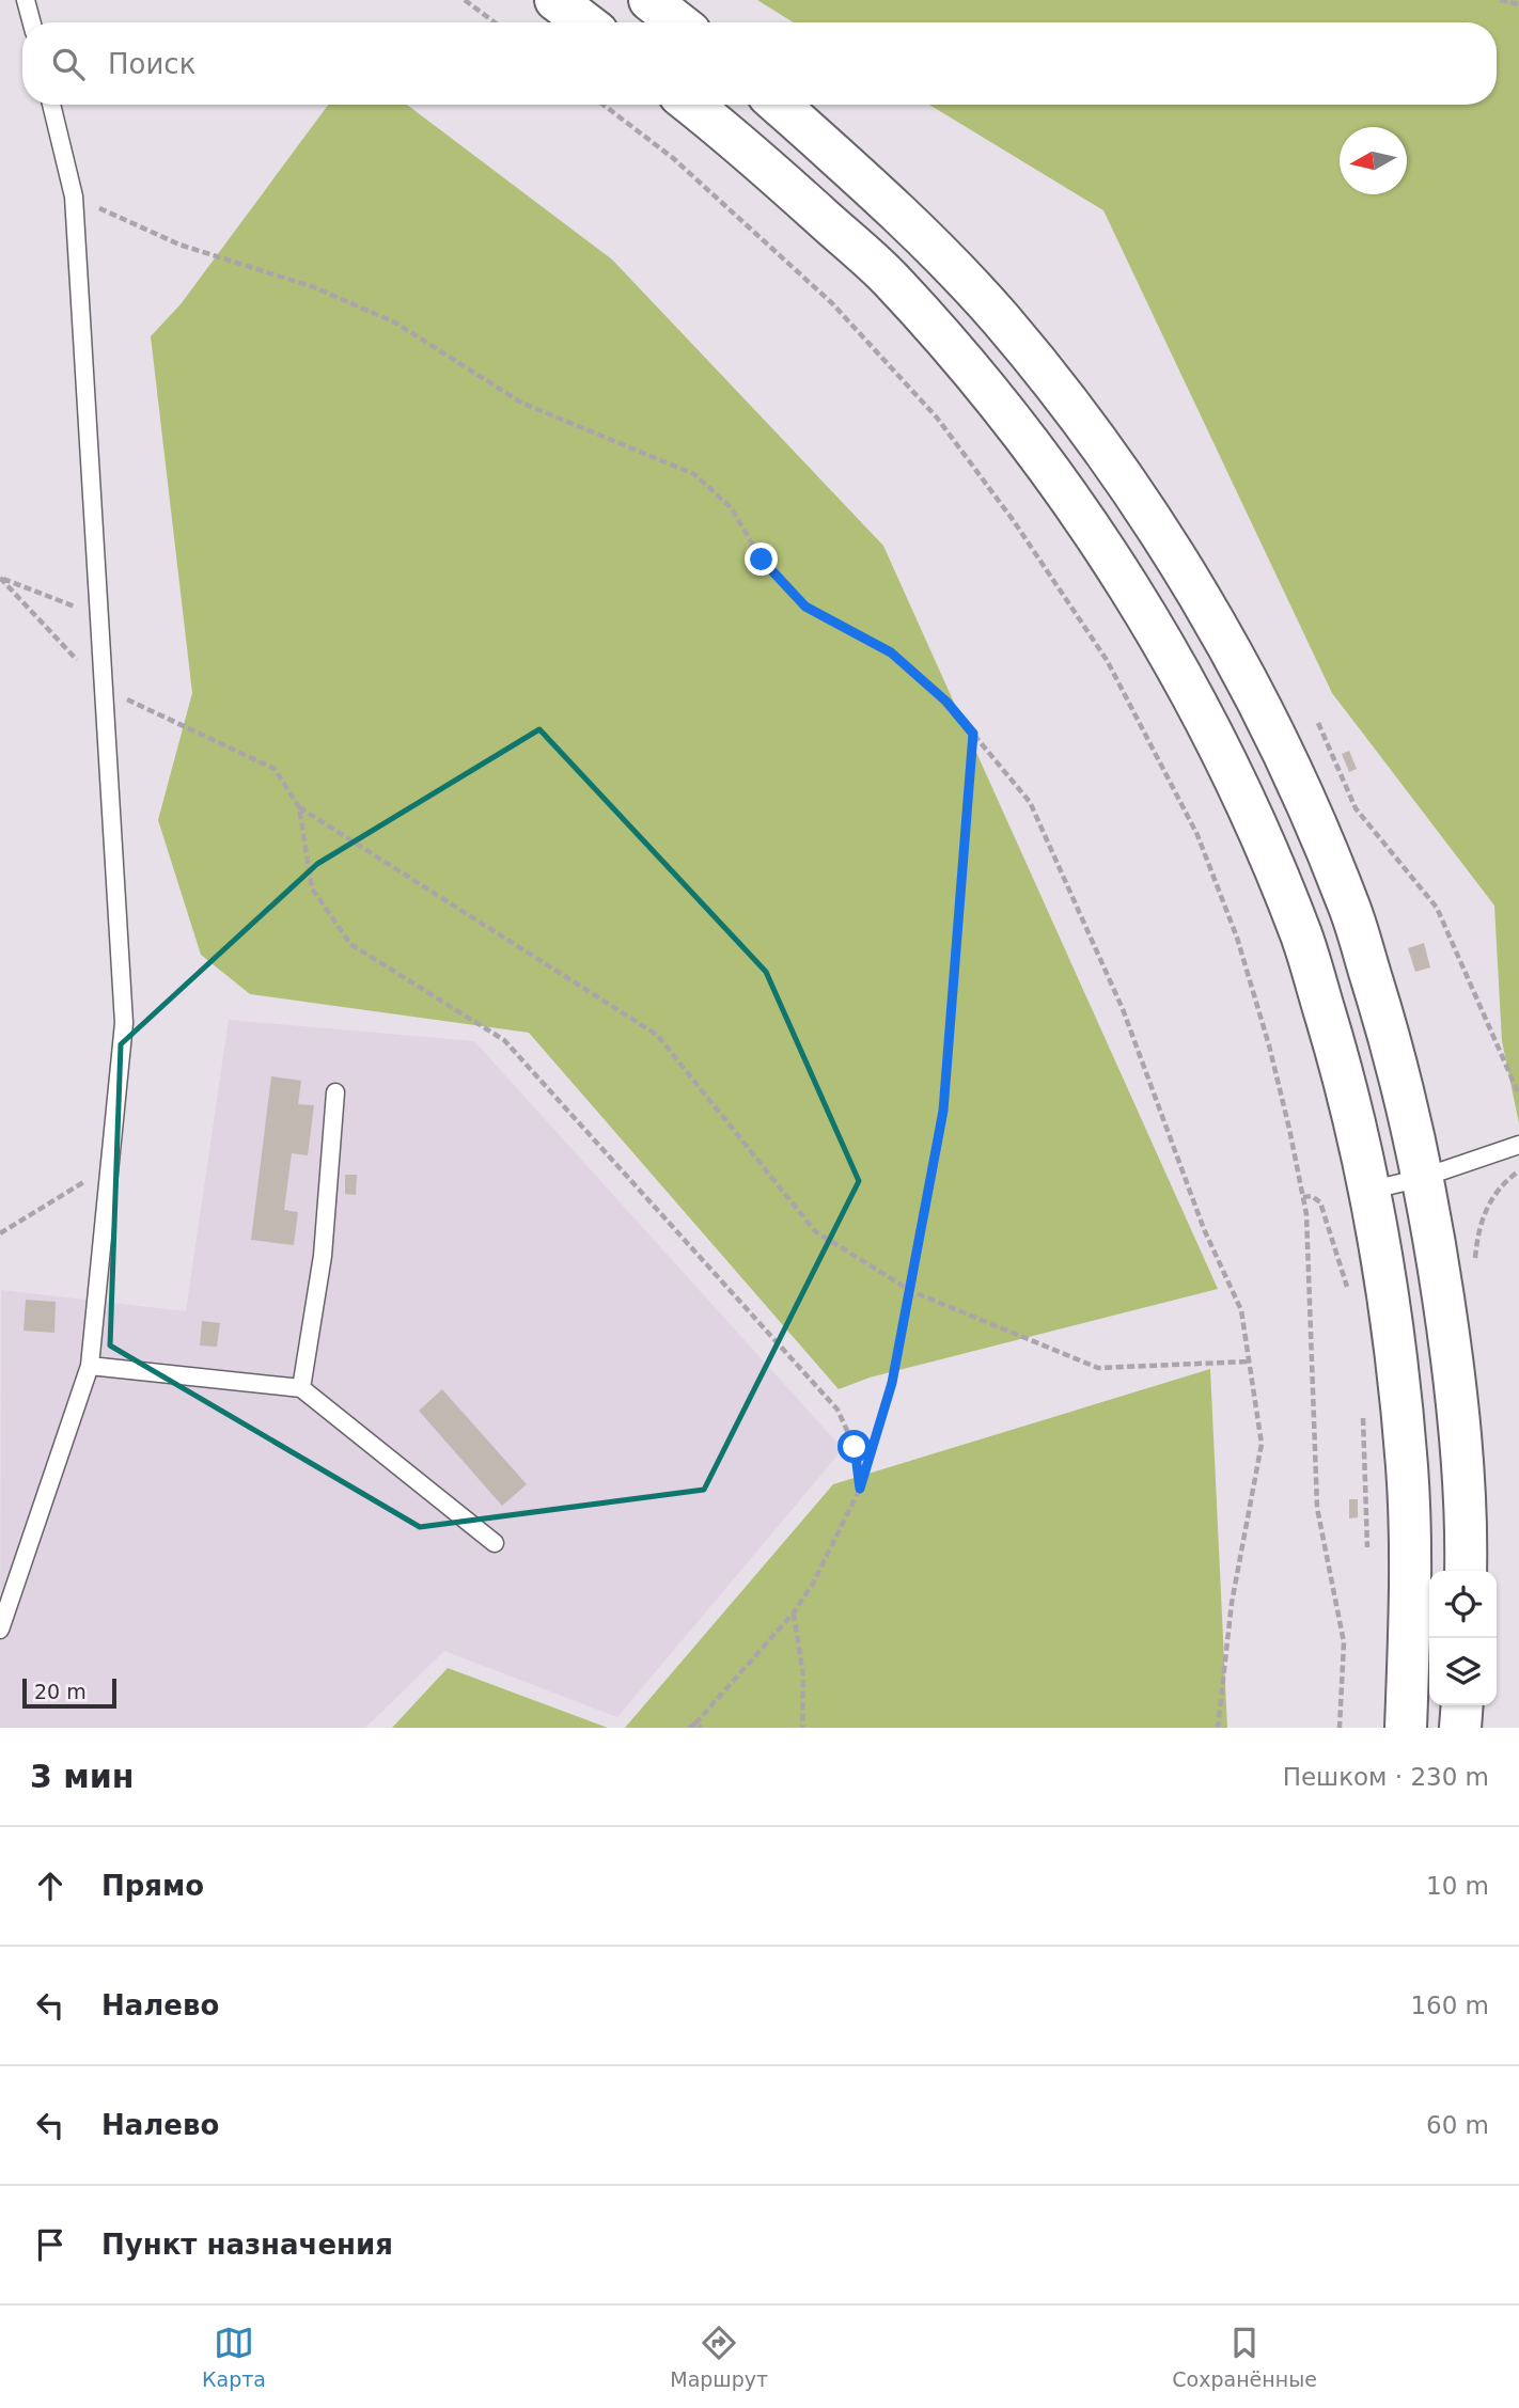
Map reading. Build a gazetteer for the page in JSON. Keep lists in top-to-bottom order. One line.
{"scale_bar":"20 m","north":"left","page":{"search":"Поиск","scale":"20 m","heading":["3 мин","Пешком · 230 m"],"list":[["Прямо","10 m"],["Налево","160 m"],["Налево","60 m"],"Пункт назначения"],"nav":["Карта","Маршрут","Сохранённые"]}}
